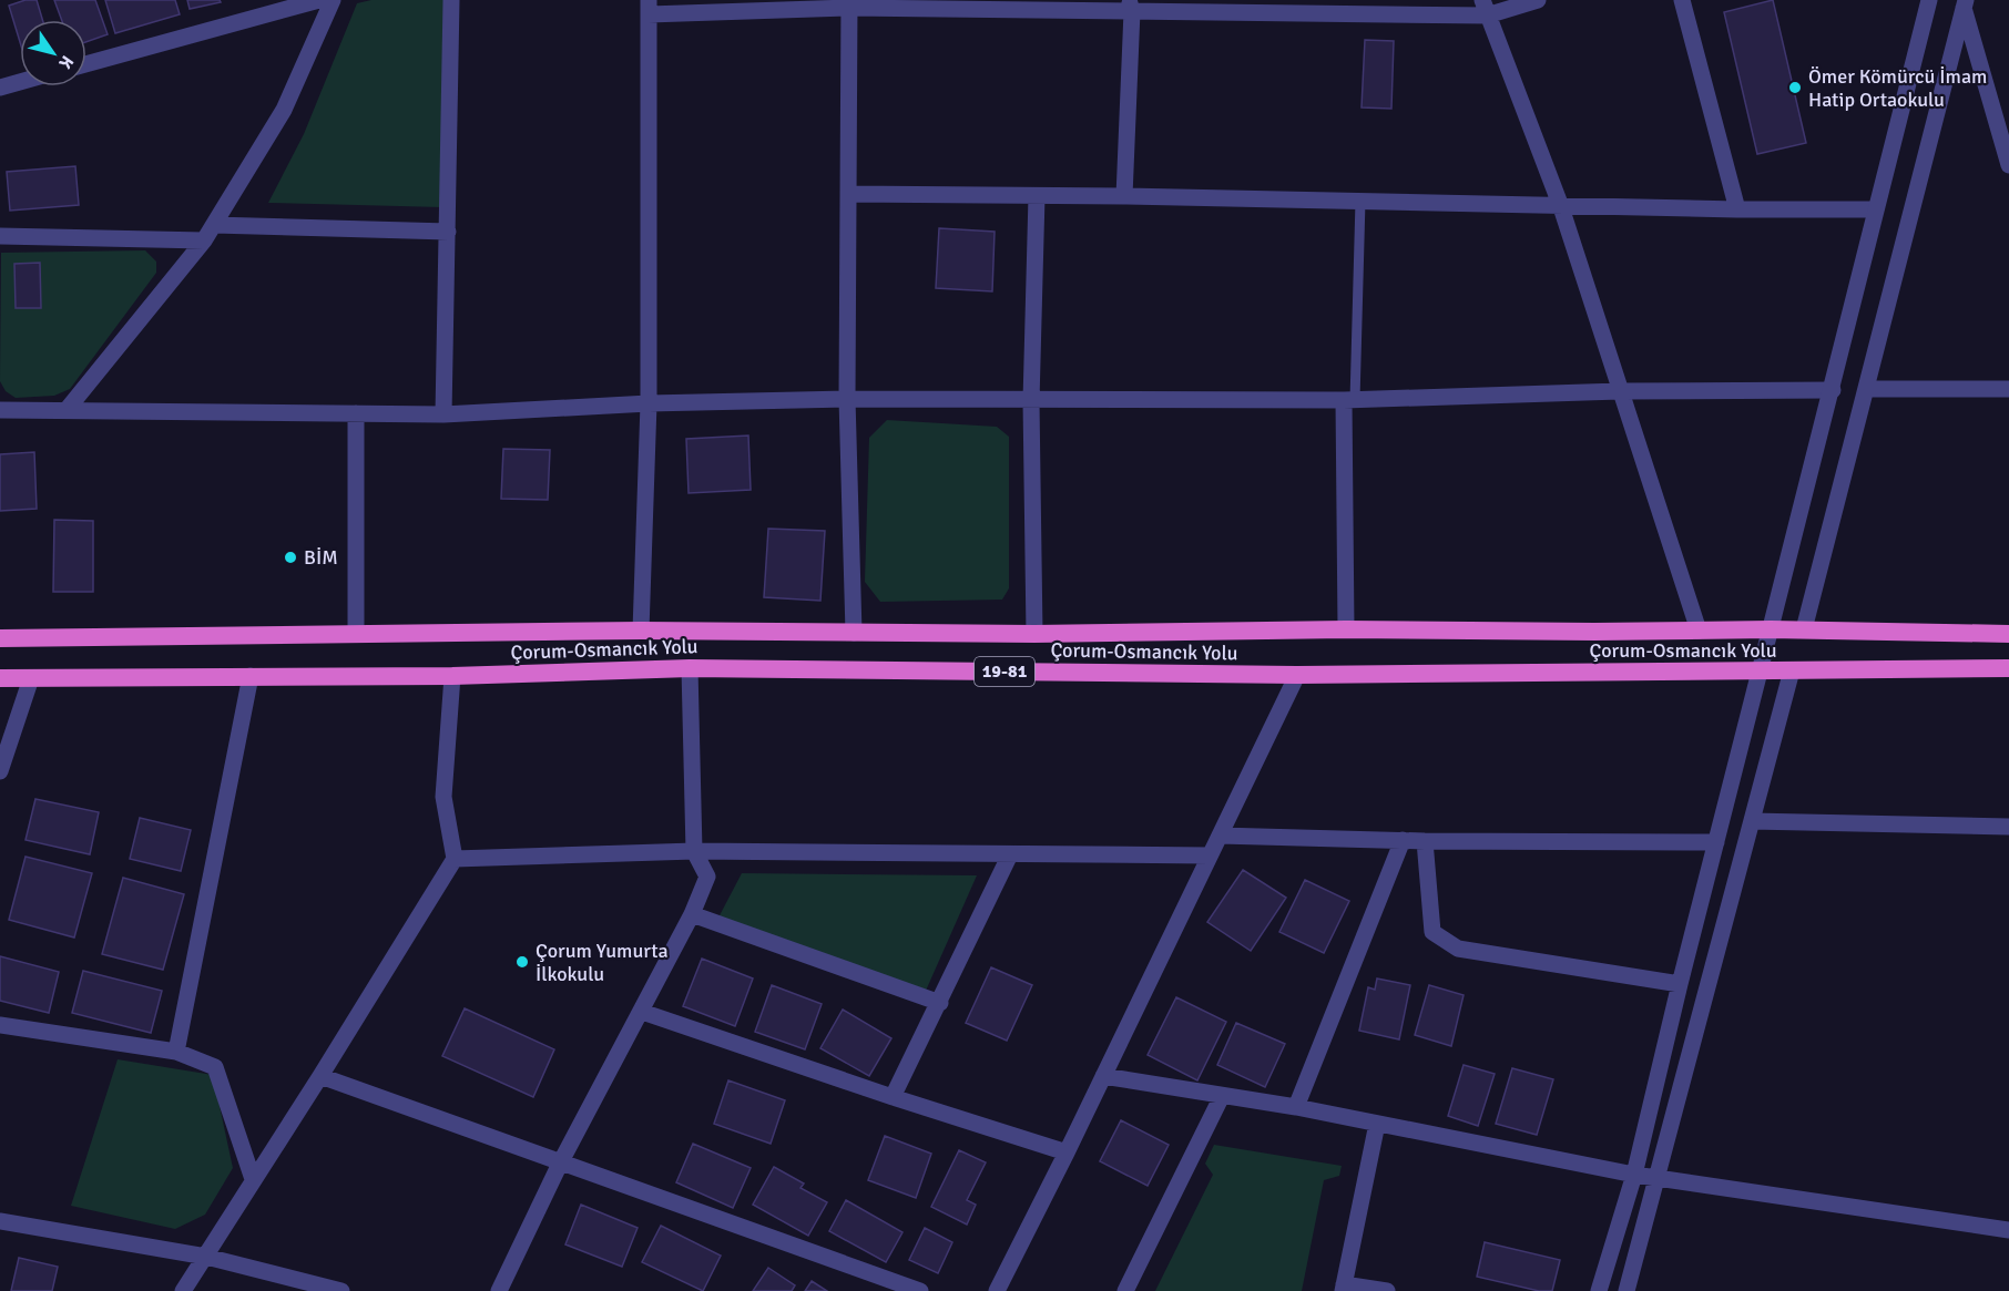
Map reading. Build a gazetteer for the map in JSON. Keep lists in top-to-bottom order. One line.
{"streets":{"highway":["Çorum-Osmancık Yolu","19-81"]},"places":["Ömer Kömürcü İmam Hatip Ortaokulu","BİM","Çorum Yumurta İlkokulu"],"north":"bottom right"}
